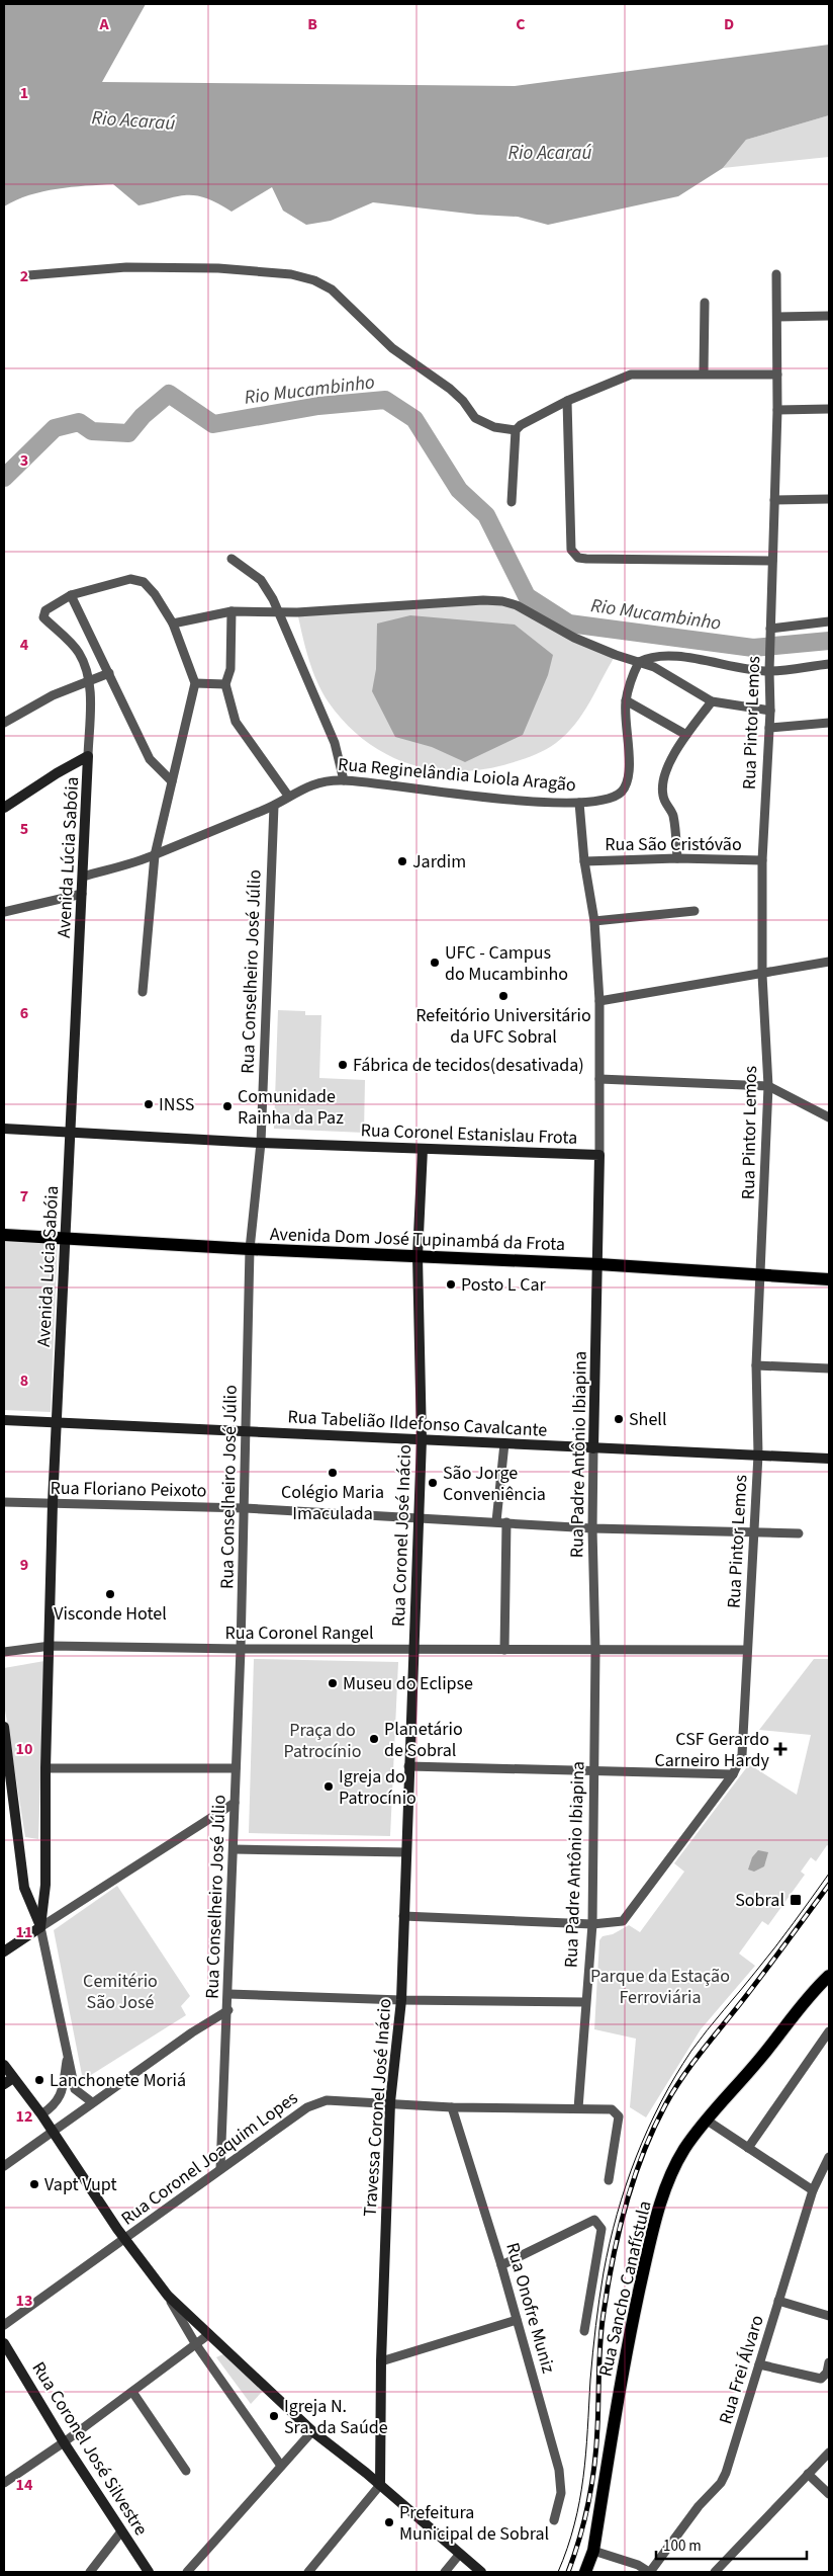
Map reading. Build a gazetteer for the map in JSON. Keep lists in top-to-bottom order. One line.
{"streets":{"main road":["Avenida Dom José Tupinambá da Frota","Rua Sancho Canafístula"],"street":["Rua Pintor Lemos","Rua Reginelândia Loiola Aragão","Rua São Cristóvão","Avenida Lúcia Sabóia","Rua Conselheiro José Júlio","Rua Coronel Estanislau Frota","Rua Tabelião Ildefonso Cavalcante","Rua Padre Antônio Ibiapina","Rua Floriano Peixoto","Rua Coronel José Inácio","Rua Coronel Rangel","Travessa Coronel José Inácio","Rua Coronel Joaquim Lopes","Rua Onofre Muniz","Rua Frei Álvaro","Rua Coronel José Silvestre"]},"crossings":[["Rua Pintor Lemos","Rua São Cristóvão"],["Rua Pintor Lemos","Avenida Dom José Tupinambá da Frota"],["Rua Pintor Lemos","Rua Tabelião Ildefonso Cavalcante"],["Rua Pintor Lemos","Rua Padre Antônio Ibiapina"],["Rua Pintor Lemos","Rua Floriano Peixoto"],["Rua Pintor Lemos","Rua Coronel Rangel"],["Rua Pintor Lemos","Travessa Coronel José Inácio"],["Rua Reginelândia Loiola Aragão","Avenida Lúcia Sabóia"],["Rua Reginelândia Loiola Aragão","Rua Conselheiro José Júlio"],["Rua Reginelândia Loiola Aragão","Rua Padre Antônio Ibiapina"],["Rua São Cristóvão","Rua Padre Antônio Ibiapina"],["Avenida Lúcia Sabóia","Rua Coronel Estanislau Frota"],["Avenida Lúcia Sabóia","Avenida Dom José Tupinambá da Frota"],["Avenida Lúcia Sabóia","Rua Tabelião Ildefonso Cavalcante"],["Avenida Lúcia Sabóia","Rua Floriano Peixoto"],["Avenida Lúcia Sabóia","Rua Coronel Rangel"],["Rua Conselheiro José Júlio","Rua Coronel Estanislau Frota"],["Rua Conselheiro José Júlio","Avenida Dom José Tupinambá da Frota"],["Rua Conselheiro José Júlio","Rua Tabelião Ildefonso Cavalcante"],["Rua Conselheiro José Júlio","Rua Floriano Peixoto"],["Rua Conselheiro José Júlio","Rua Coronel Rangel"],["Rua Conselheiro José Júlio","Rua Coronel Joaquim Lopes"],["Rua Coronel Estanislau Frota","Rua Padre Antônio Ibiapina"],["Rua Coronel Estanislau Frota","Rua Coronel José Inácio"],["Avenida Dom José Tupinambá da Frota","Rua Padre Antônio Ibiapina"],["Avenida Dom José Tupinambá da Frota","Rua Coronel José Inácio"],["Rua Tabelião Ildefonso Cavalcante","Rua Padre Antônio Ibiapina"],["Rua Tabelião Ildefonso Cavalcante","Rua Coronel José Inácio"],["Rua Padre Antônio Ibiapina","Rua Floriano Peixoto"],["Rua Padre Antônio Ibiapina","Rua Coronel Rangel"],["Rua Padre Antônio Ibiapina","Rua Coronel Joaquim Lopes"],["Rua Floriano Peixoto","Rua Coronel José Inácio"],["Rua Coronel José Inácio","Rua Coronel Rangel"],["Rua Coronel José Inácio","Travessa Coronel José Inácio"],["Rua Coronel Rangel","Travessa Coronel José Inácio"],["Travessa Coronel José Inácio","Rua Coronel Joaquim Lopes"],["Rua Coronel Joaquim Lopes","Rua Onofre Muniz"]],"water":["Rio Acaraú","Rio Mucambinho"],"parks":["Praça do Patrocínio","Parque da Estação Ferroviária","Cemitério São José"],"places":{"other":["Jardim","UFC - Campus do Mucambinho","Refeitório Universitário da UFC Sobral","Fábrica de tecidos(desativada)","INSS","Comunidade Rainha da Paz","Posto L Car","Shell","Colégio Maria Imaculada","São Jorge Conveniência","Visconde Hotel","Museu do Eclipse","Planetário de Sobral","Igreja do Patrocínio","Lanchonete Moriá","Vapt Vupt","Igreja N. Sra. da Saúde","Prefeitura Municipal de Sobral"],"health":["CSF Gerardo Carneiro Hardy"],"transit":["Sobral"]},"scale_bar":"100 m","grid":{"columns":["A","B","C","D"],"rows":["1","2","3","4","5","6","7","8","9","10","11","12","13","14"]}}
